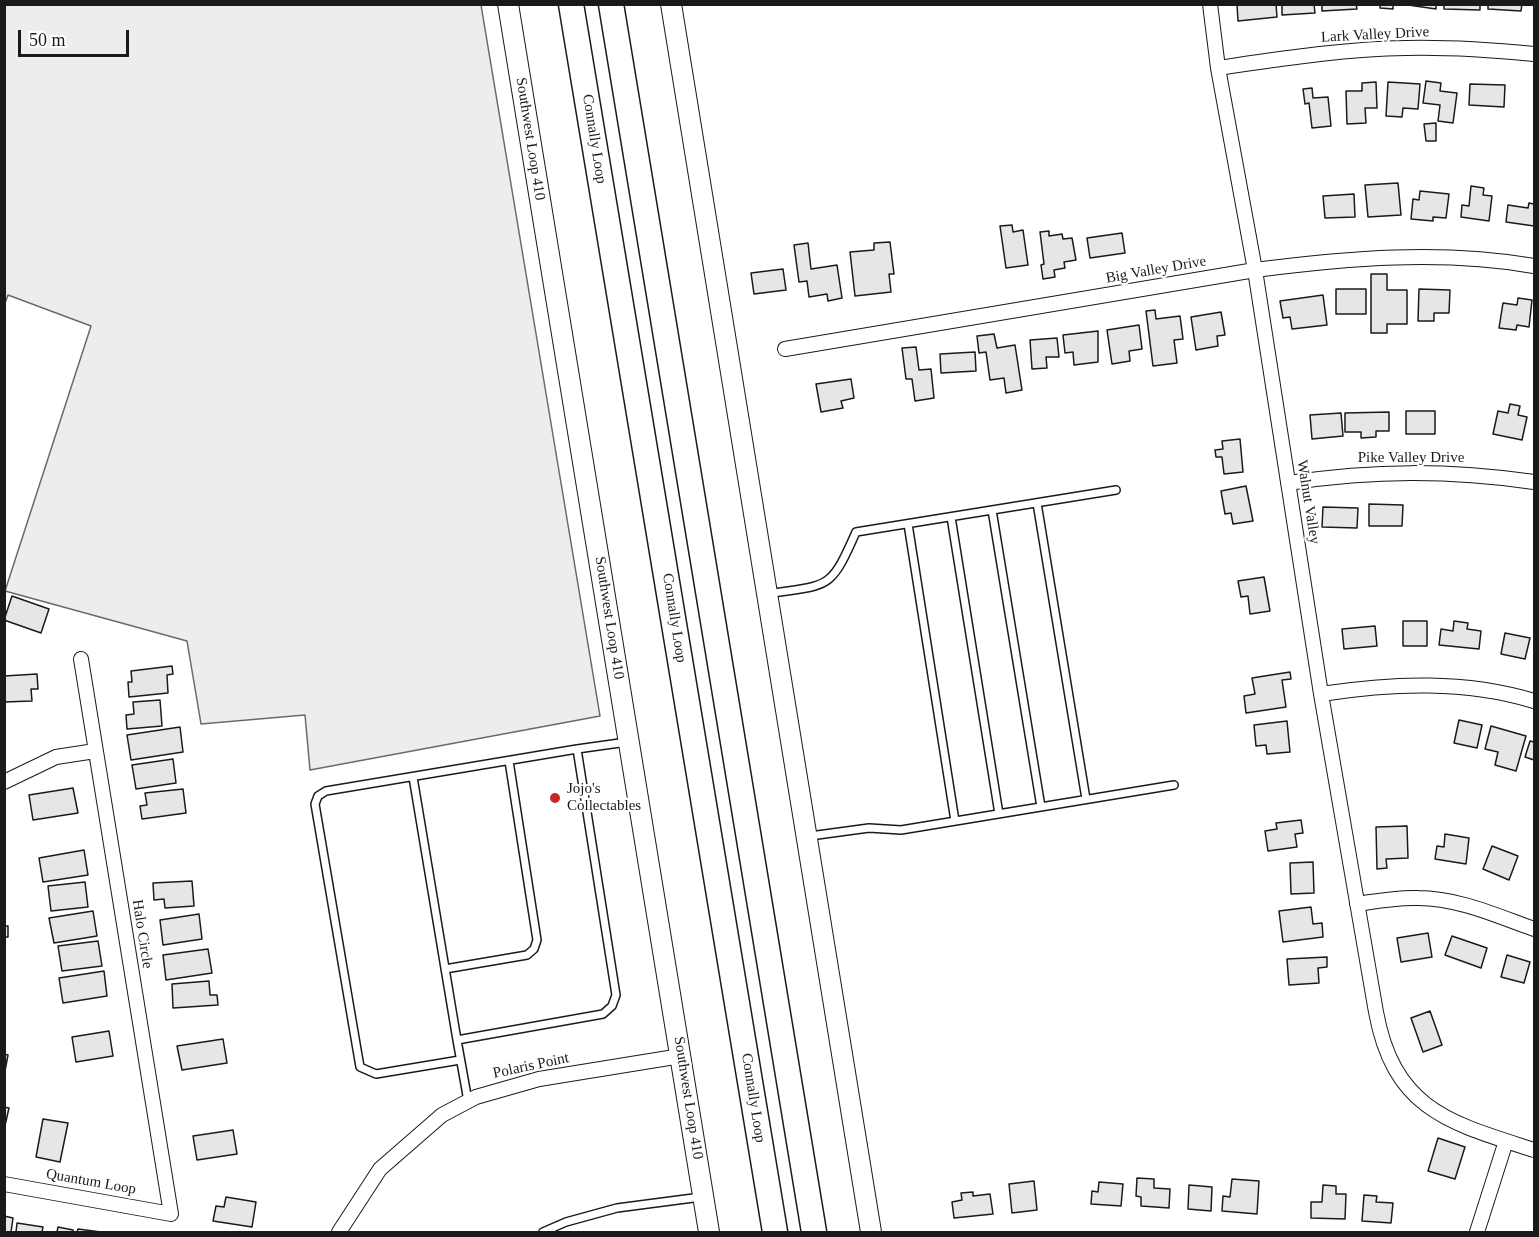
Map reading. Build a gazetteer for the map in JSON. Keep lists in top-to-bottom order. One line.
{"streets":{"highway":["Connally Loop"],"main road":["Southwest Loop 410"],"street":["Lark Valley Drive","Big Valley Drive","Pike Valley Drive","Walnut Valley","Halo Circle","Polaris Point","Quantum Loop"]},"crossings":[["Lark Valley Drive","Walnut Valley"],["Southwest Loop 410","Polaris Point"],["Big Valley Drive","Walnut Valley"],["Pike Valley Drive","Walnut Valley"],["Halo Circle","Quantum Loop"]],"places":["Jojo's Collectables"],"scale_bar":"50 m"}
